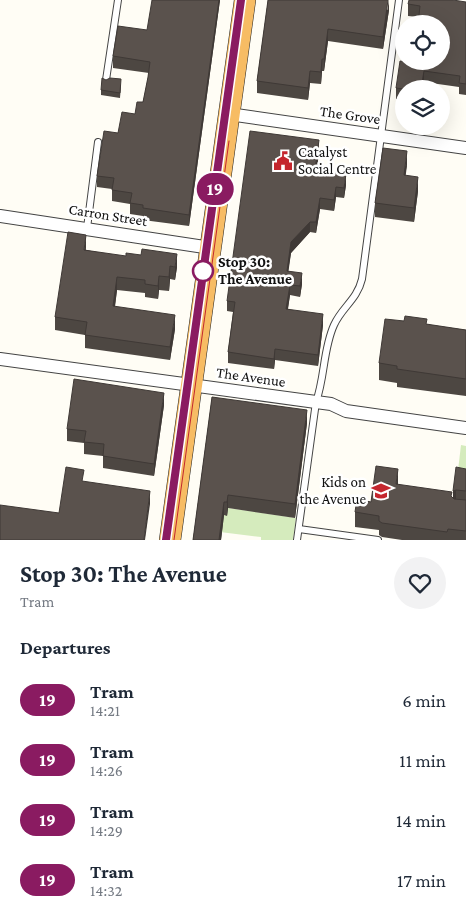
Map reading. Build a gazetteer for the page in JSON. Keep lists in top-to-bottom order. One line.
{"streets":{"street":["The Grove","Carron Street","The Avenue"]},"places":{"public building":["Catalyst Social Centre"],"other":["Stop 30: The Avenue"],"school or university":["Kids on the Avenue"]},"lines":["tram line 19"],"page":{"on_map":"19","heading":[["Stop 30: The Avenue","Tram"],"Departures"],"list":[{"mark":"19","name":"Tram","note":"14:21","value":"6 min"},{"mark":"19","name":"Tram","note":"14:26","value":"11 min"},{"mark":"19","name":"Tram","note":"14:29","value":"14 min"},{"mark":"19","name":"Tram","note":"14:32","value":"17 min"}]}}
